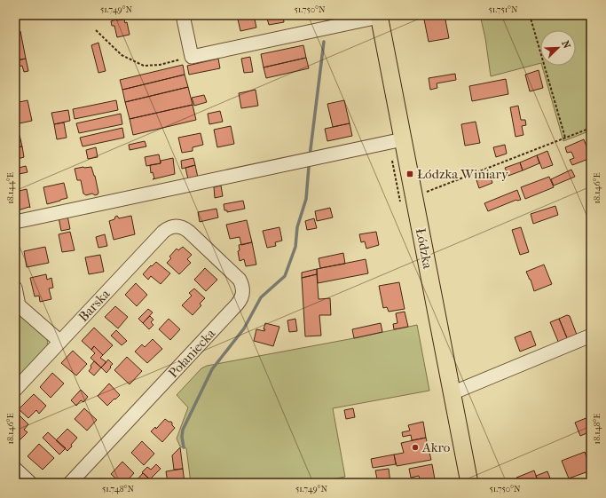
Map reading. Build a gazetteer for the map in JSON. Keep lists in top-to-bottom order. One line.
{"streets":{"main road":["Łódzka"],"street":["Barska","Połaniecka"]},"crossings":[["Barska","Połaniecka"]],"places":{"transit":["Łódzka Winiary"],"other":["Akro"]},"north":"top right","coordinates":["51.749°N","51.750°N","51.751°N","18.146°E","18.144°E","18.148°E","51.748°N"]}
